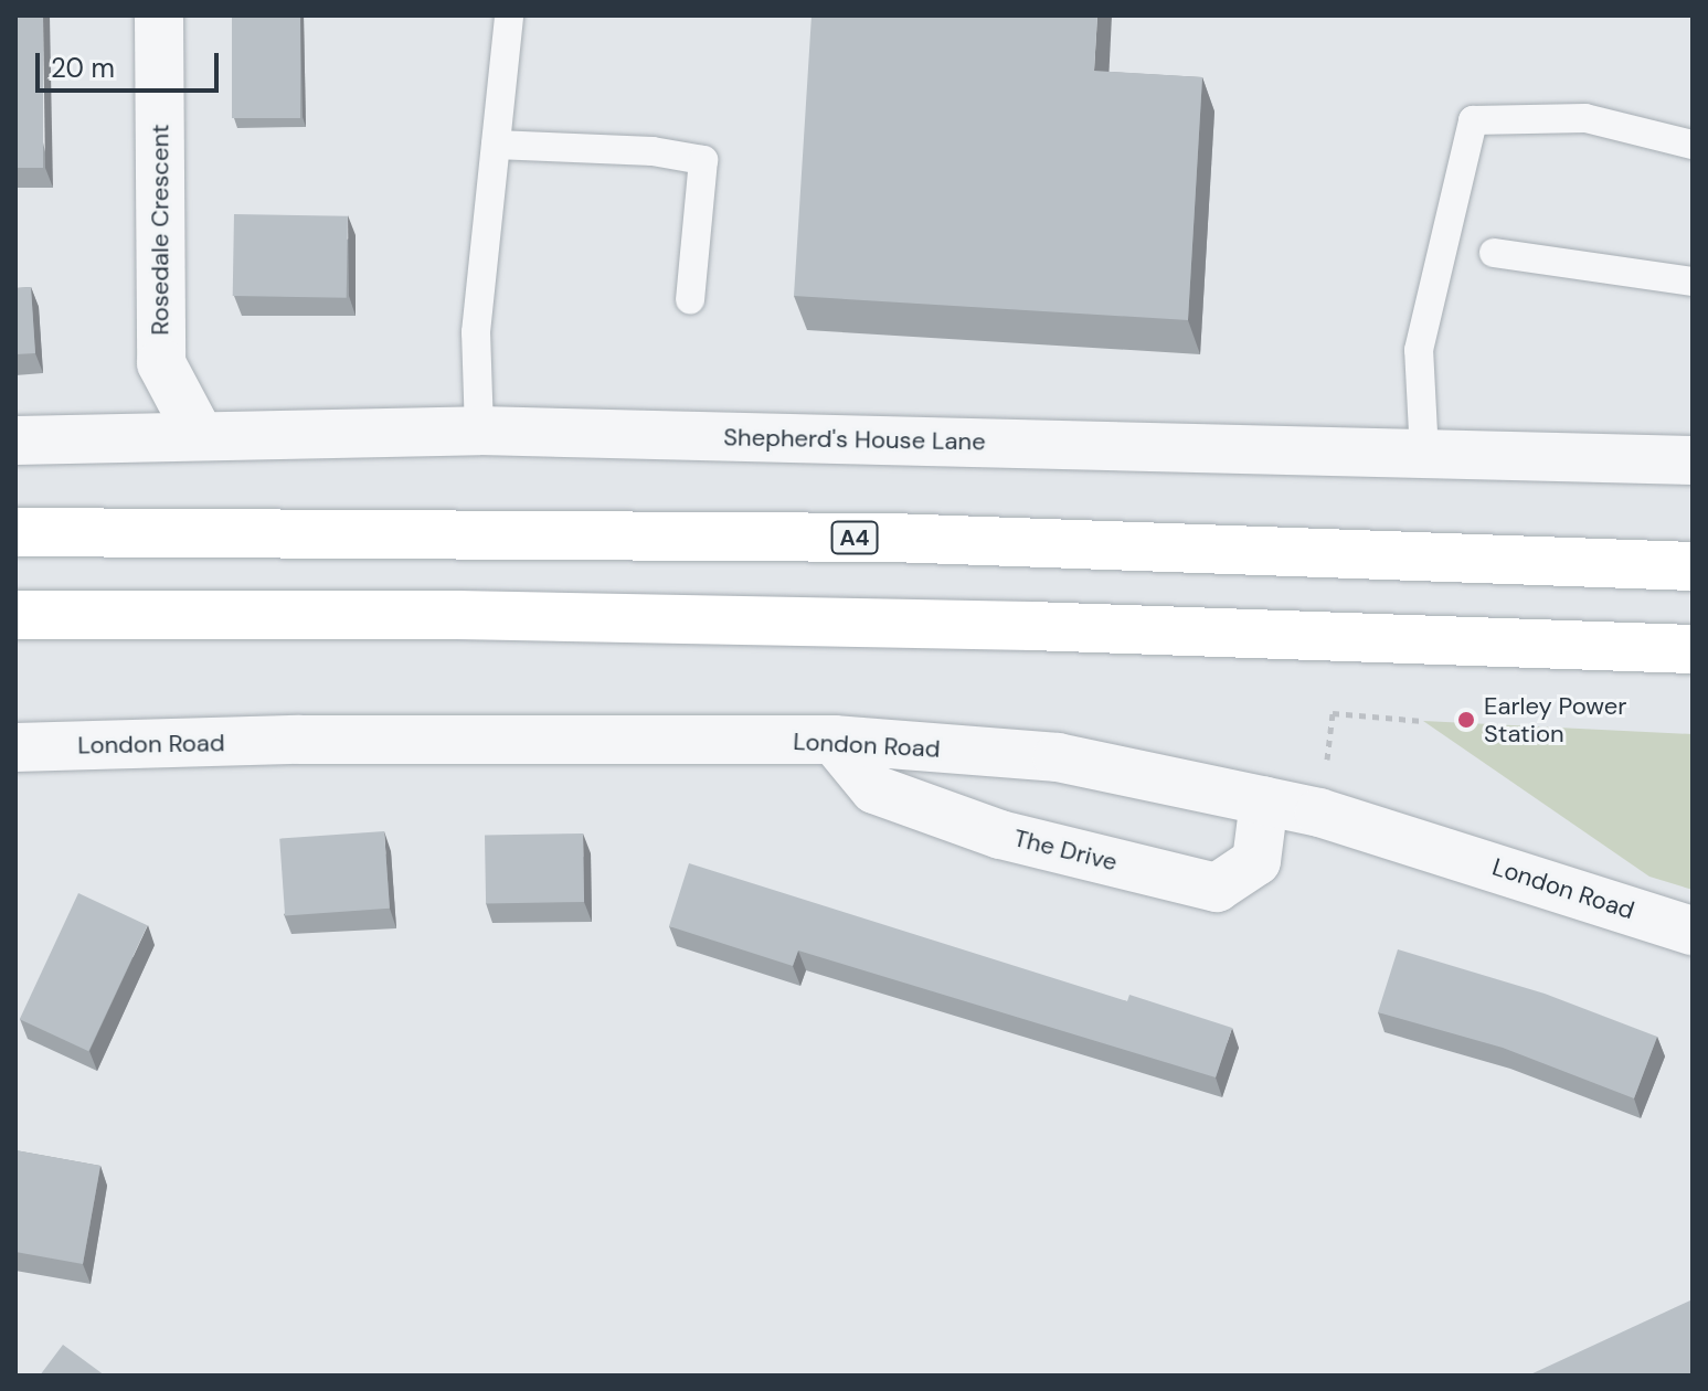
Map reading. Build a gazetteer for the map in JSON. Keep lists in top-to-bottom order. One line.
{"streets":{"main road":["A4"],"street":["Rosedale Crescent","Shepherd's House Lane","London Road","The Drive"]},"crossings":[["Rosedale Crescent","Shepherd's House Lane"],["London Road","The Drive"]],"places":["Earley Power Station"],"scale_bar":"20 m"}
